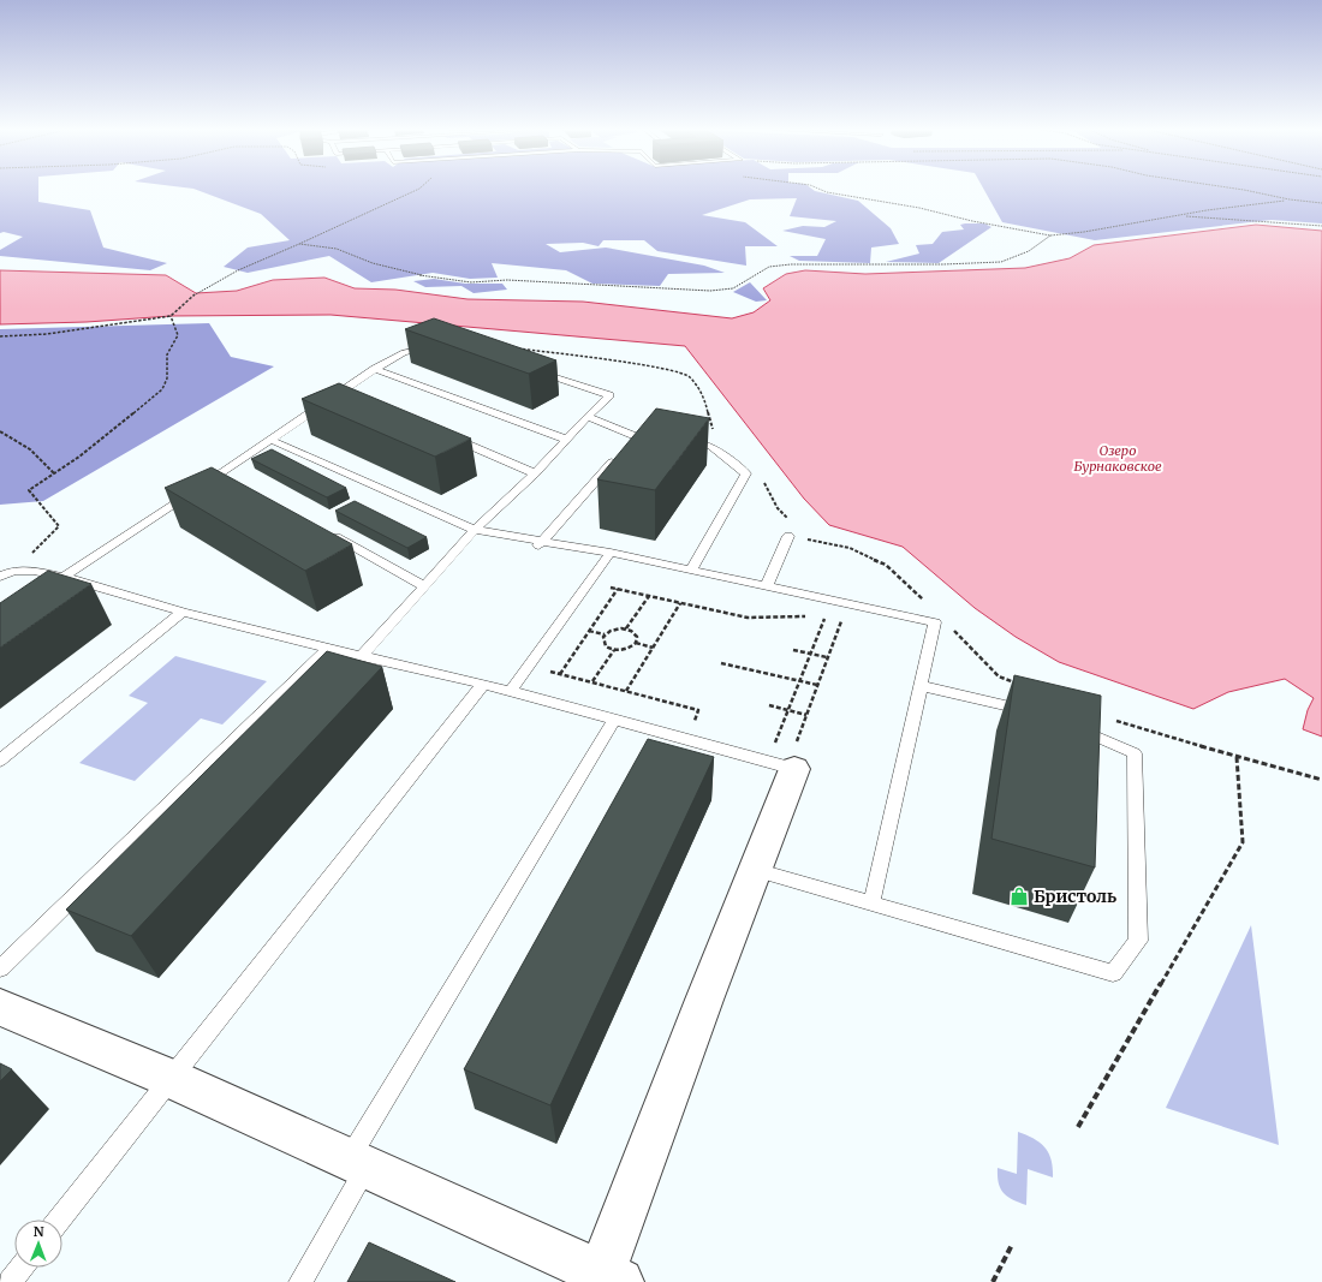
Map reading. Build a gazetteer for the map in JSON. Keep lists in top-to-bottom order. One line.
{"water":["Озеро Бурнаковское"],"places":{"shop":["Бристоль"]},"north":"top"}
